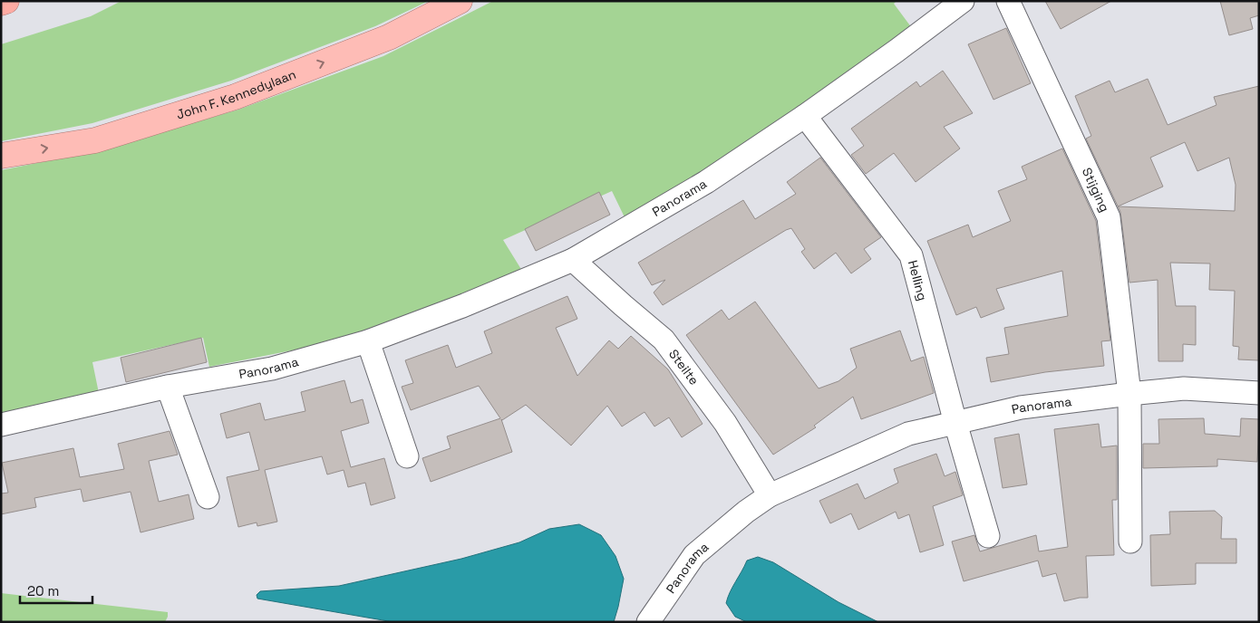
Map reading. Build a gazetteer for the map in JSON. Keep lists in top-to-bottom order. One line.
{"streets":{"highway":["John F. Kennedylaan"],"street":["Stijging","Panorama","Helling","Steilte"]},"crossings":[["Stijging","Panorama"],["Panorama","Helling"],["Panorama","Steilte"]],"one_way":["John F. Kennedylaan"],"scale_bar":"20 m"}
